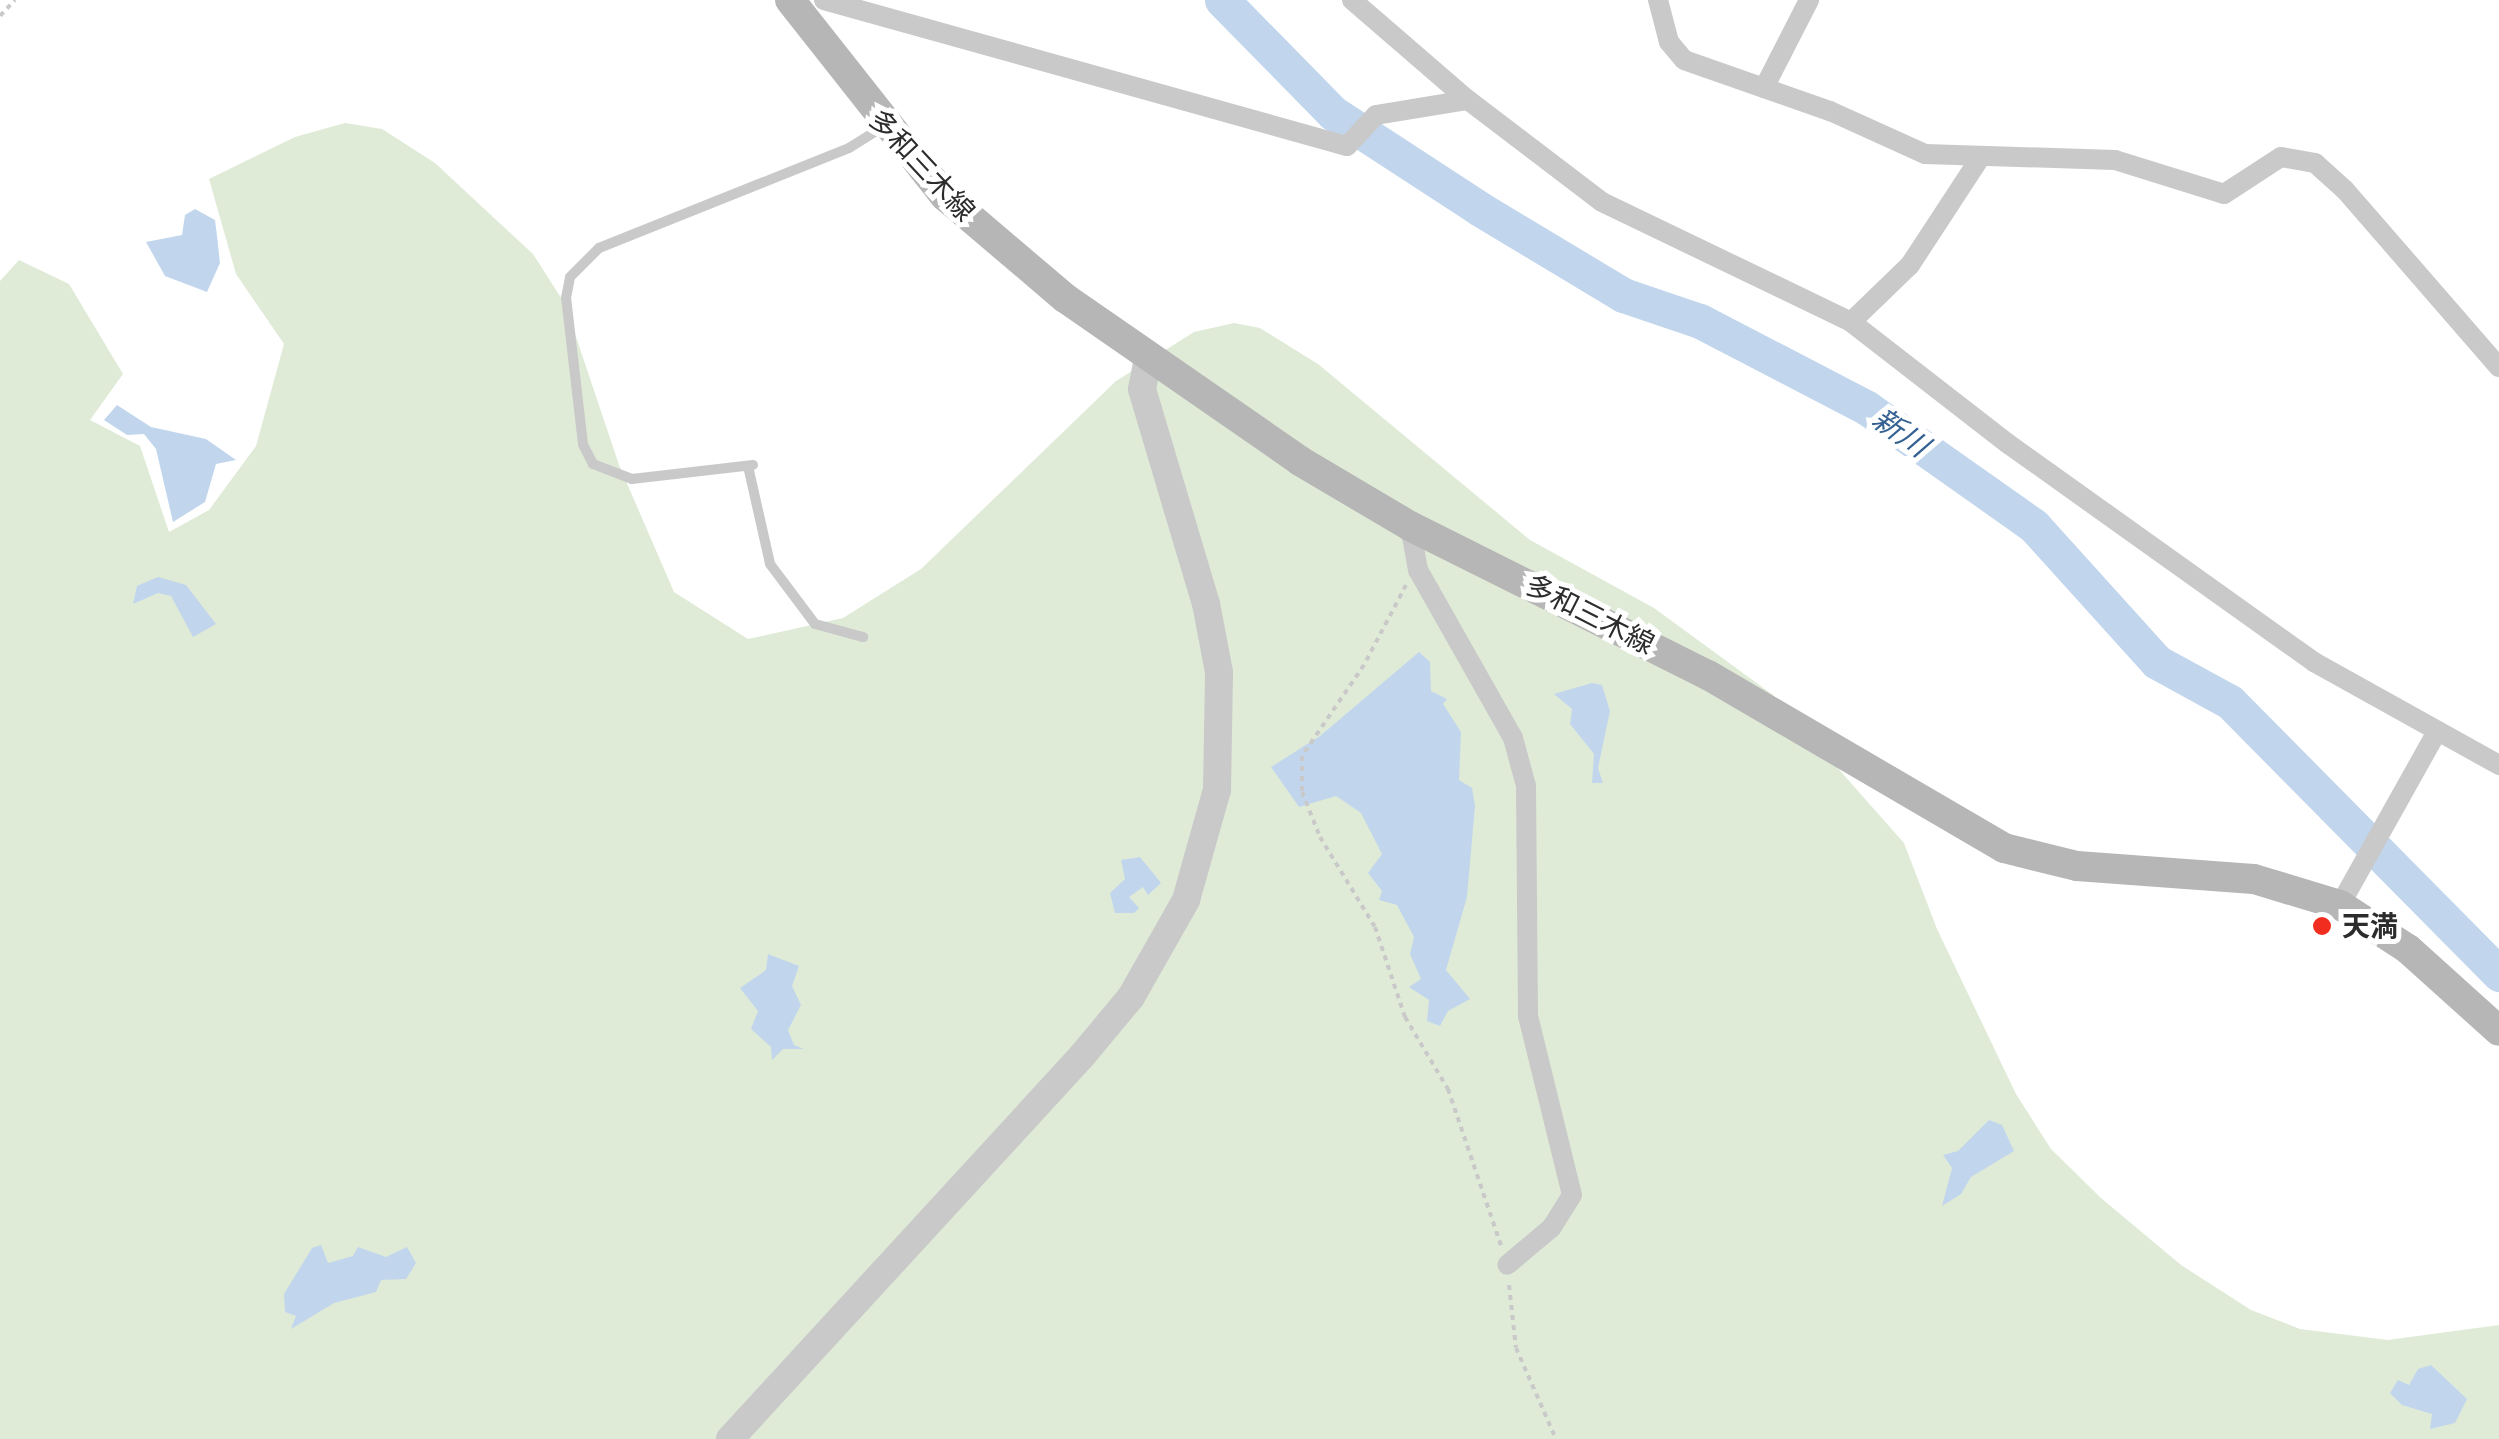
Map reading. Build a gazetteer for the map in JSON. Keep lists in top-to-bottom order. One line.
{"streets":{"main road":["多和三木線"]},"water":["新川"],"places":["天満"]}
